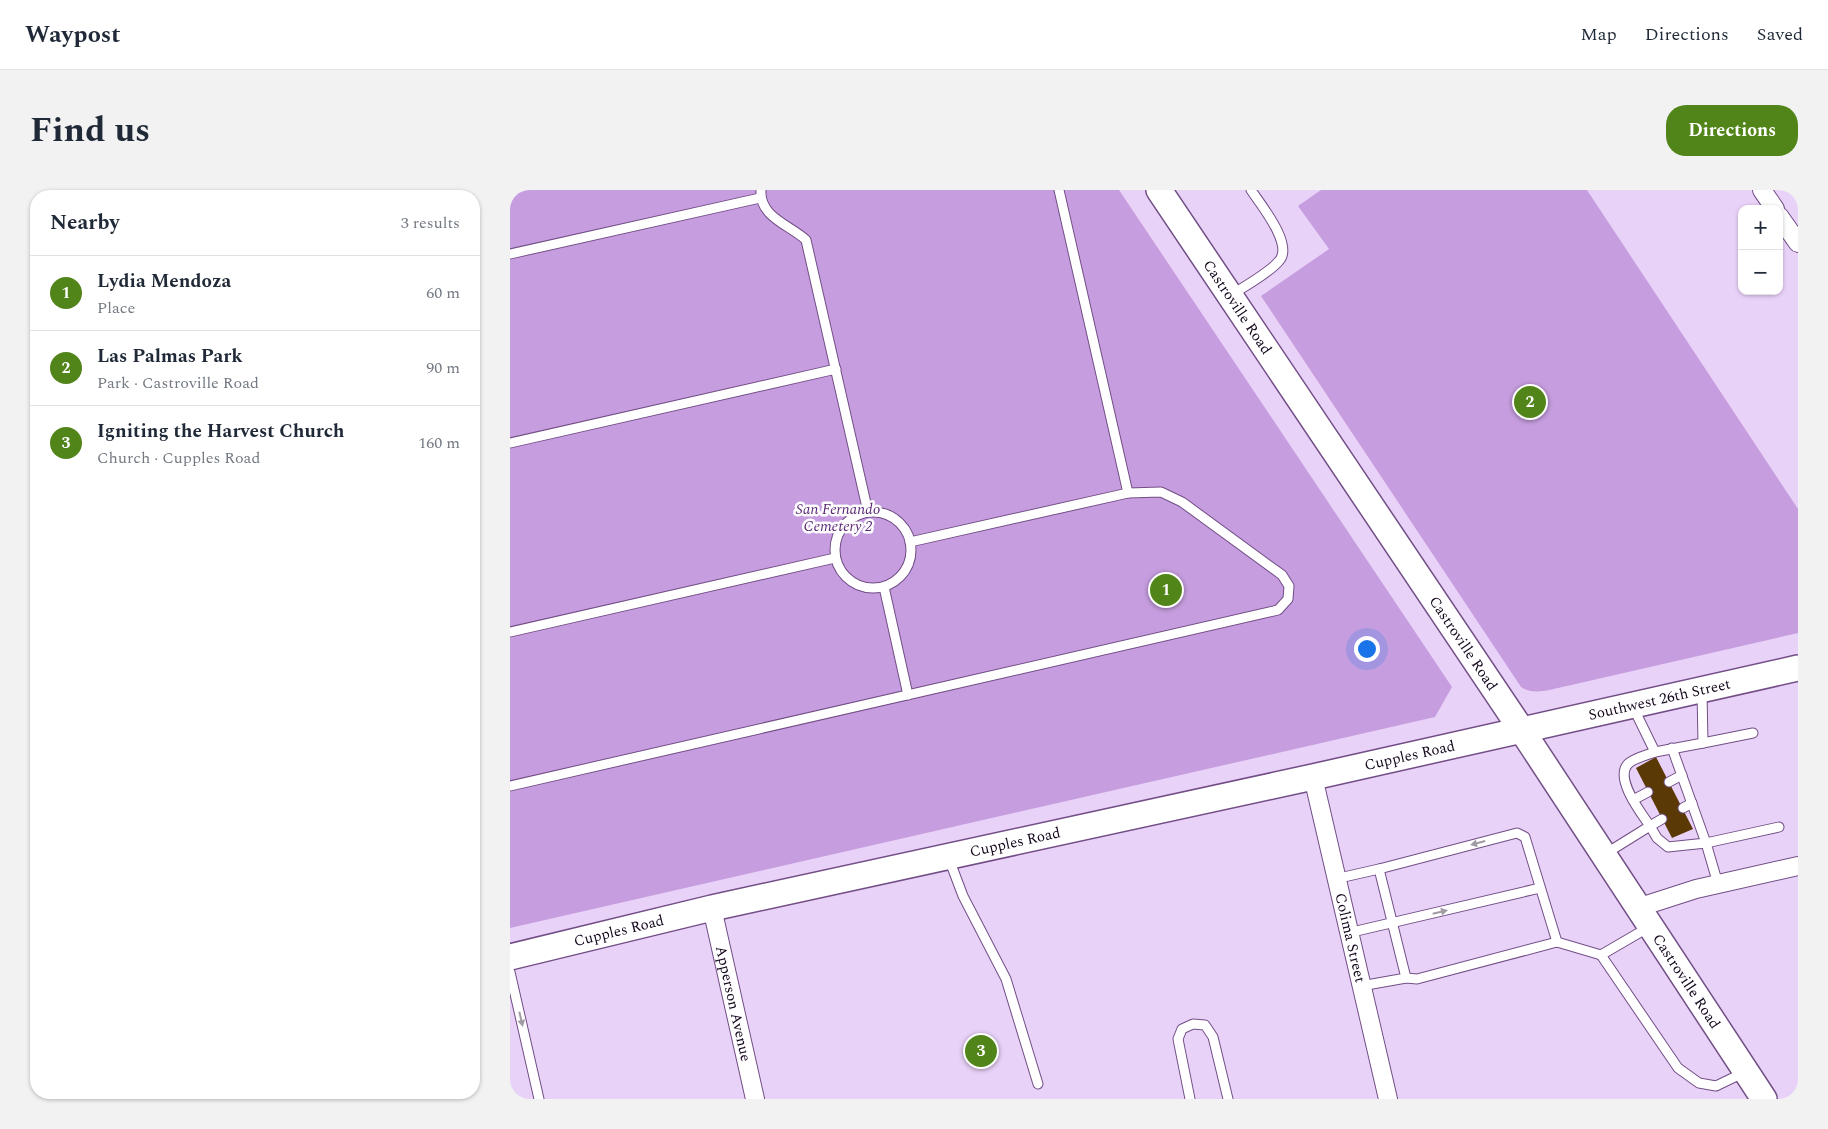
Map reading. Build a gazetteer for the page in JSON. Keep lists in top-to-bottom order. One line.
{"streets":{"main road":["Castroville Road","Southwest 26th Street","Cupples Road"],"street":["Colima Street","Apperson Avenue"]},"crossings":[["Castroville Road","Southwest 26th Street"],["Castroville Road","Cupples Road"],["Southwest 26th Street","Cupples Road"],["Cupples Road","Colima Street"],["Cupples Road","Apperson Avenue"]],"parks":["San Fernando Cemetery 2"],"page":{"header":"Waypost","nav":["Map","Directions","Saved"],"title":"Find us","buttons":"Directions","heading":["Nearby","3 results"],"map_buttons":["+","−"],"list":[{"mark":"1","name":"Lydia Mendoza","note":"Place","value":"60 m"},{"mark":"2","name":"Las Palmas Park","note":"Park · Castroville Road","value":"90 m"},{"mark":"3","name":"Igniting the Harvest Church","note":"Church · Cupples Road","value":"160 m"}],"pins":["2","1","3"]}}
